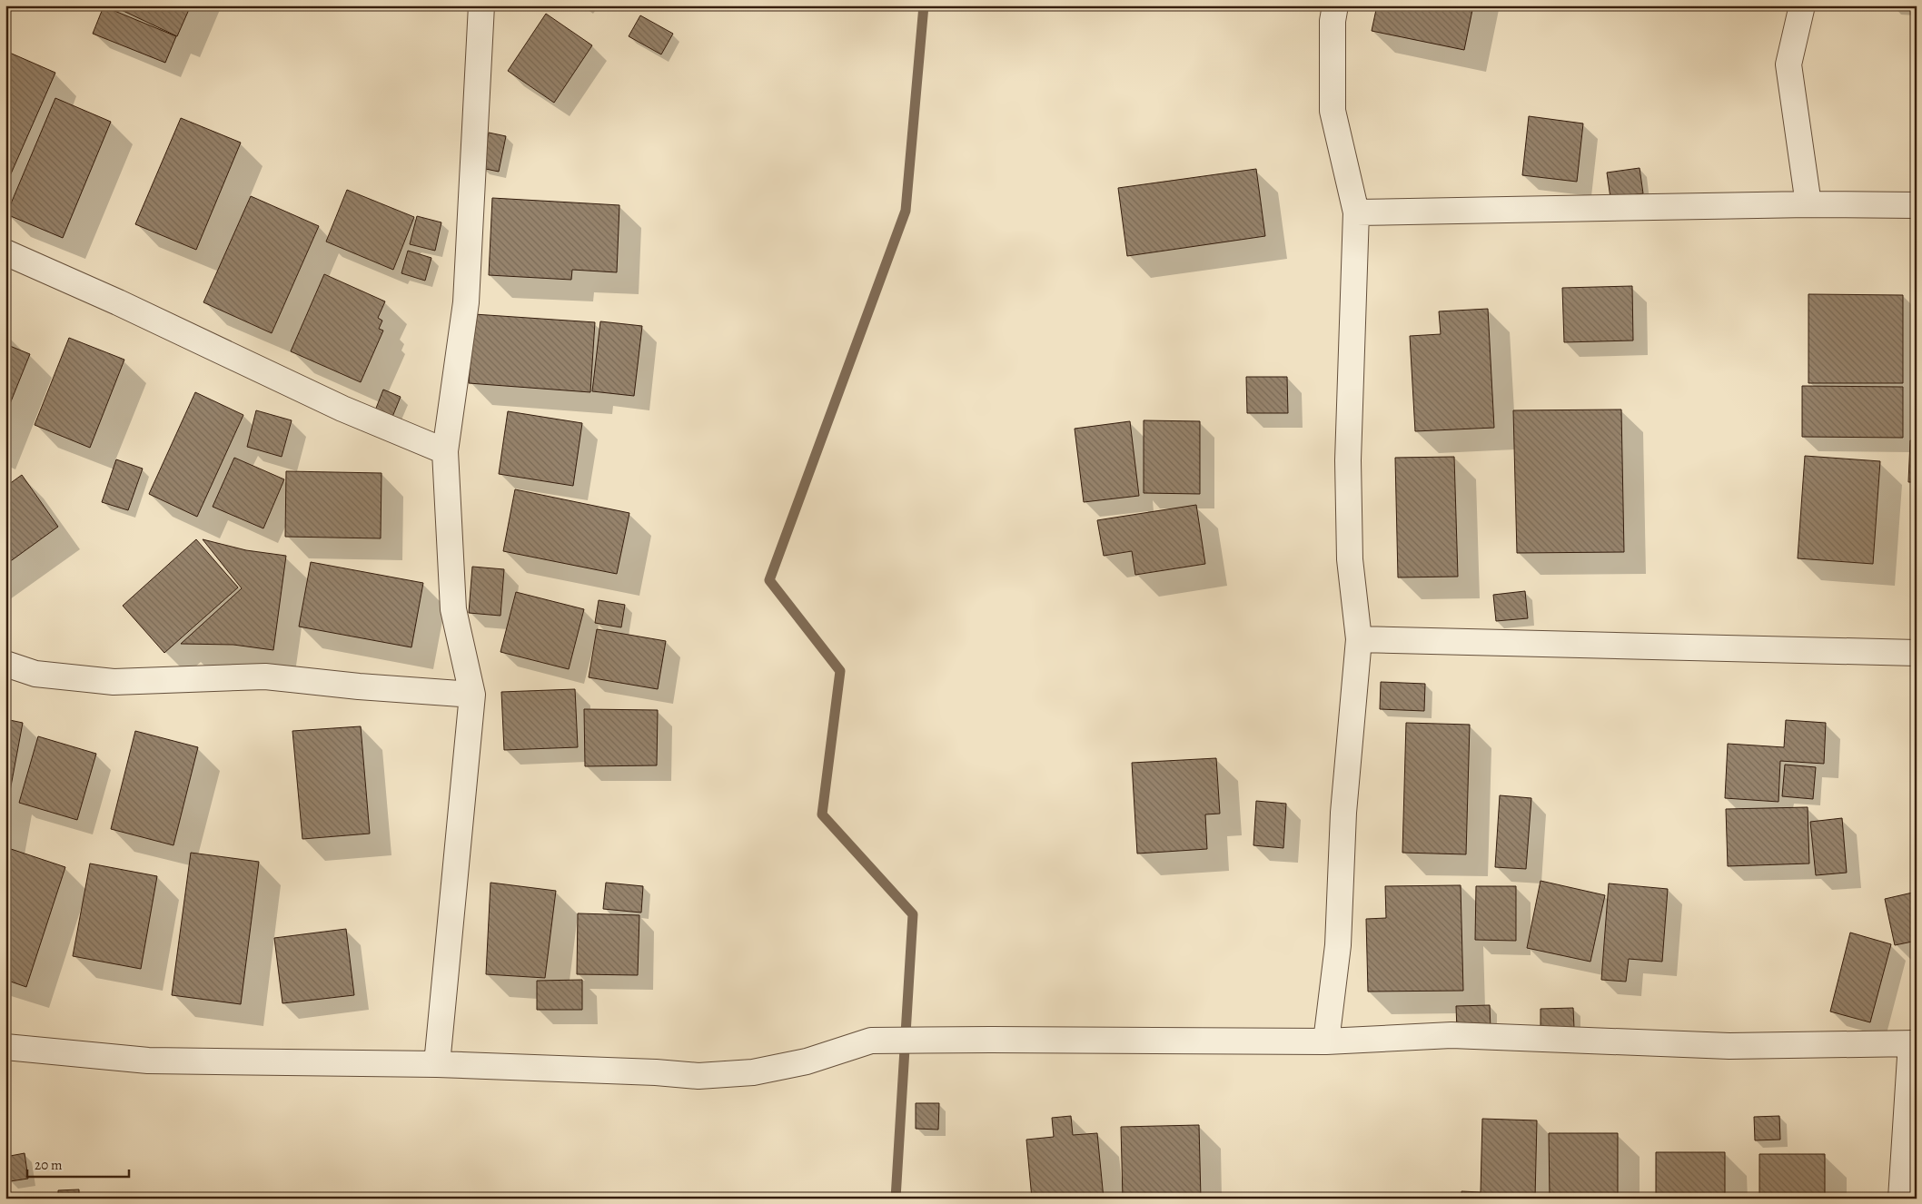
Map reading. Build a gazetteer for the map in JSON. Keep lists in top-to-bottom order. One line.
{"scale_bar":"20 m"}
